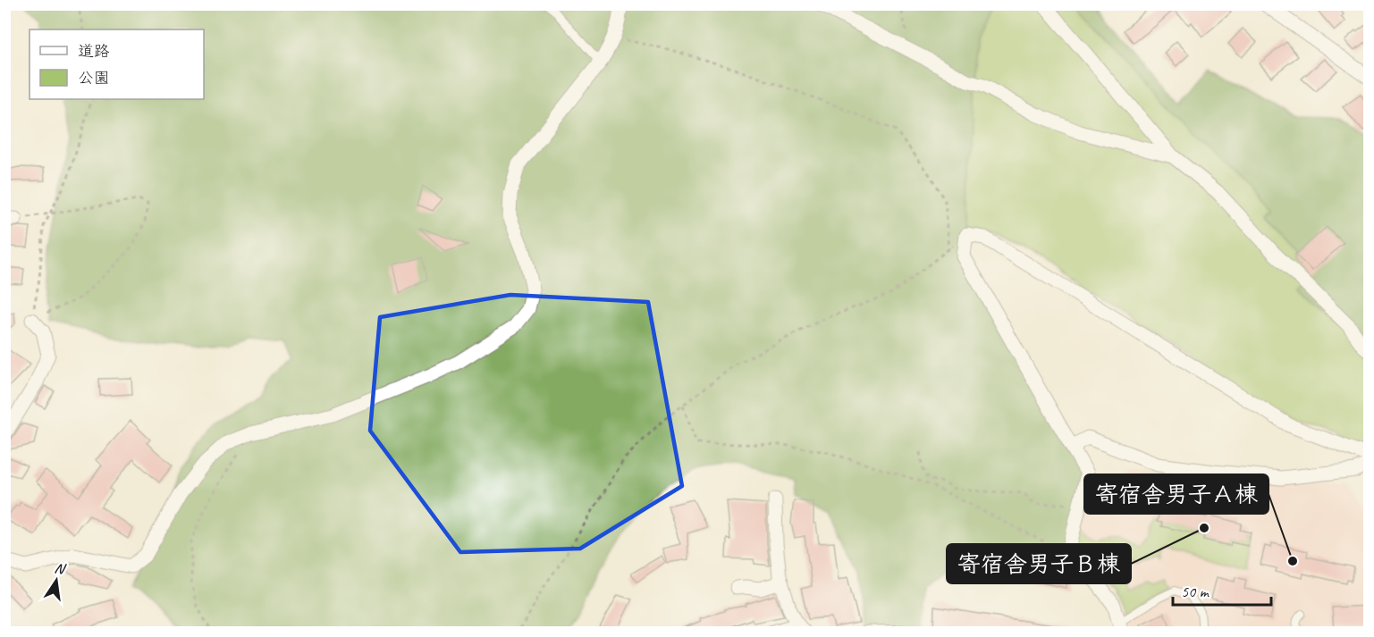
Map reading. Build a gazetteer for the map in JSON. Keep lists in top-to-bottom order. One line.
{"places":["寄宿舎男子Ｂ棟","寄宿舎男子Ａ棟"],"legend":["道路","公園"],"scale_bar":"50 m","north":"top"}
